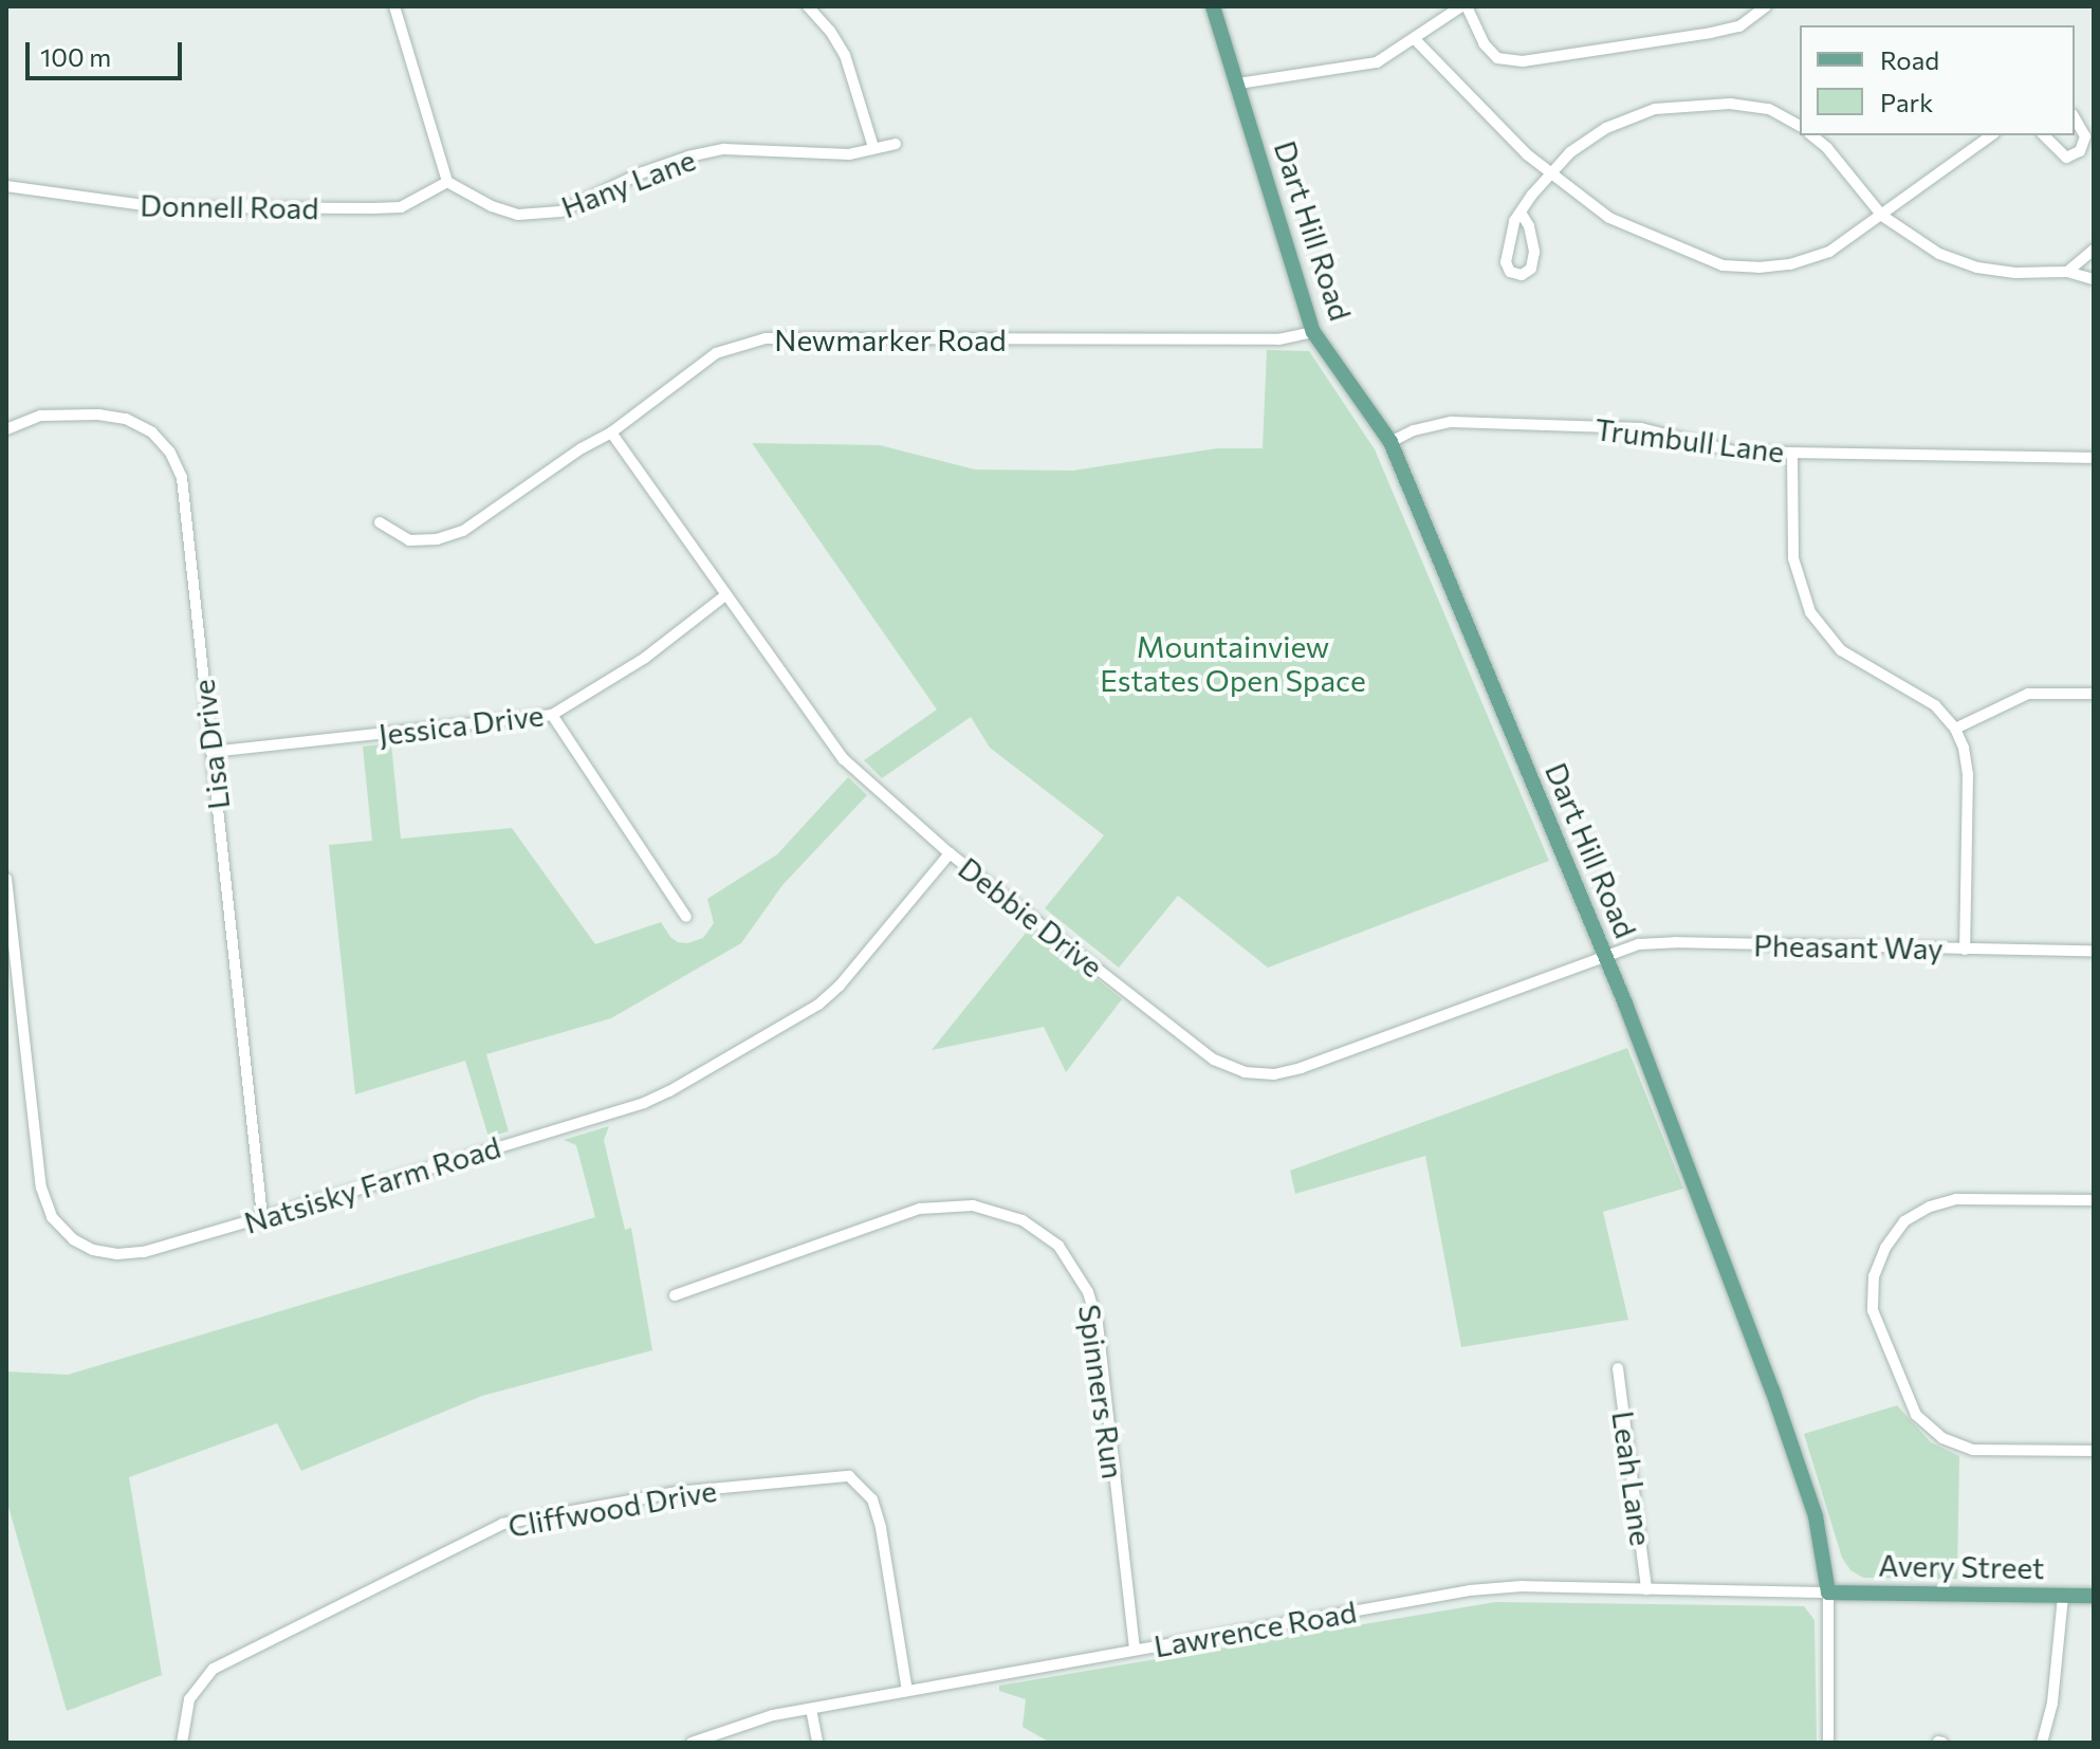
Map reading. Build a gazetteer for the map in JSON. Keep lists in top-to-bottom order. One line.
{"streets":{"main road":["Dart Hill Road","Avery Street"],"street":["Hany Lane","Donnell Road","Newmarker Road","Trumbull Lane","Jessica Drive","Lisa Drive","Debbie Drive","Pheasant Way","Natsisky Farm Road","Spinners Run","Leah Lane","Cliffwood Drive","Lawrence Road"]},"crossings":[["Hany Lane","Donnell Road"],["Dart Hill Road","Newmarker Road"],["Dart Hill Road","Trumbull Lane"],["Dart Hill Road","Debbie Drive"],["Dart Hill Road","Pheasant Way"],["Dart Hill Road","Avery Street"],["Dart Hill Road","Lawrence Road"],["Newmarker Road","Debbie Drive"],["Jessica Drive","Lisa Drive"],["Jessica Drive","Debbie Drive"],["Lisa Drive","Natsisky Farm Road"],["Debbie Drive","Pheasant Way"],["Debbie Drive","Natsisky Farm Road"],["Spinners Run","Lawrence Road"],["Leah Lane","Lawrence Road"],["Cliffwood Drive","Lawrence Road"],["Avery Street","Lawrence Road"]],"parks":["Mountainview Estates Open Space"],"legend":["Road","Park"],"scale_bar":"100 m"}
